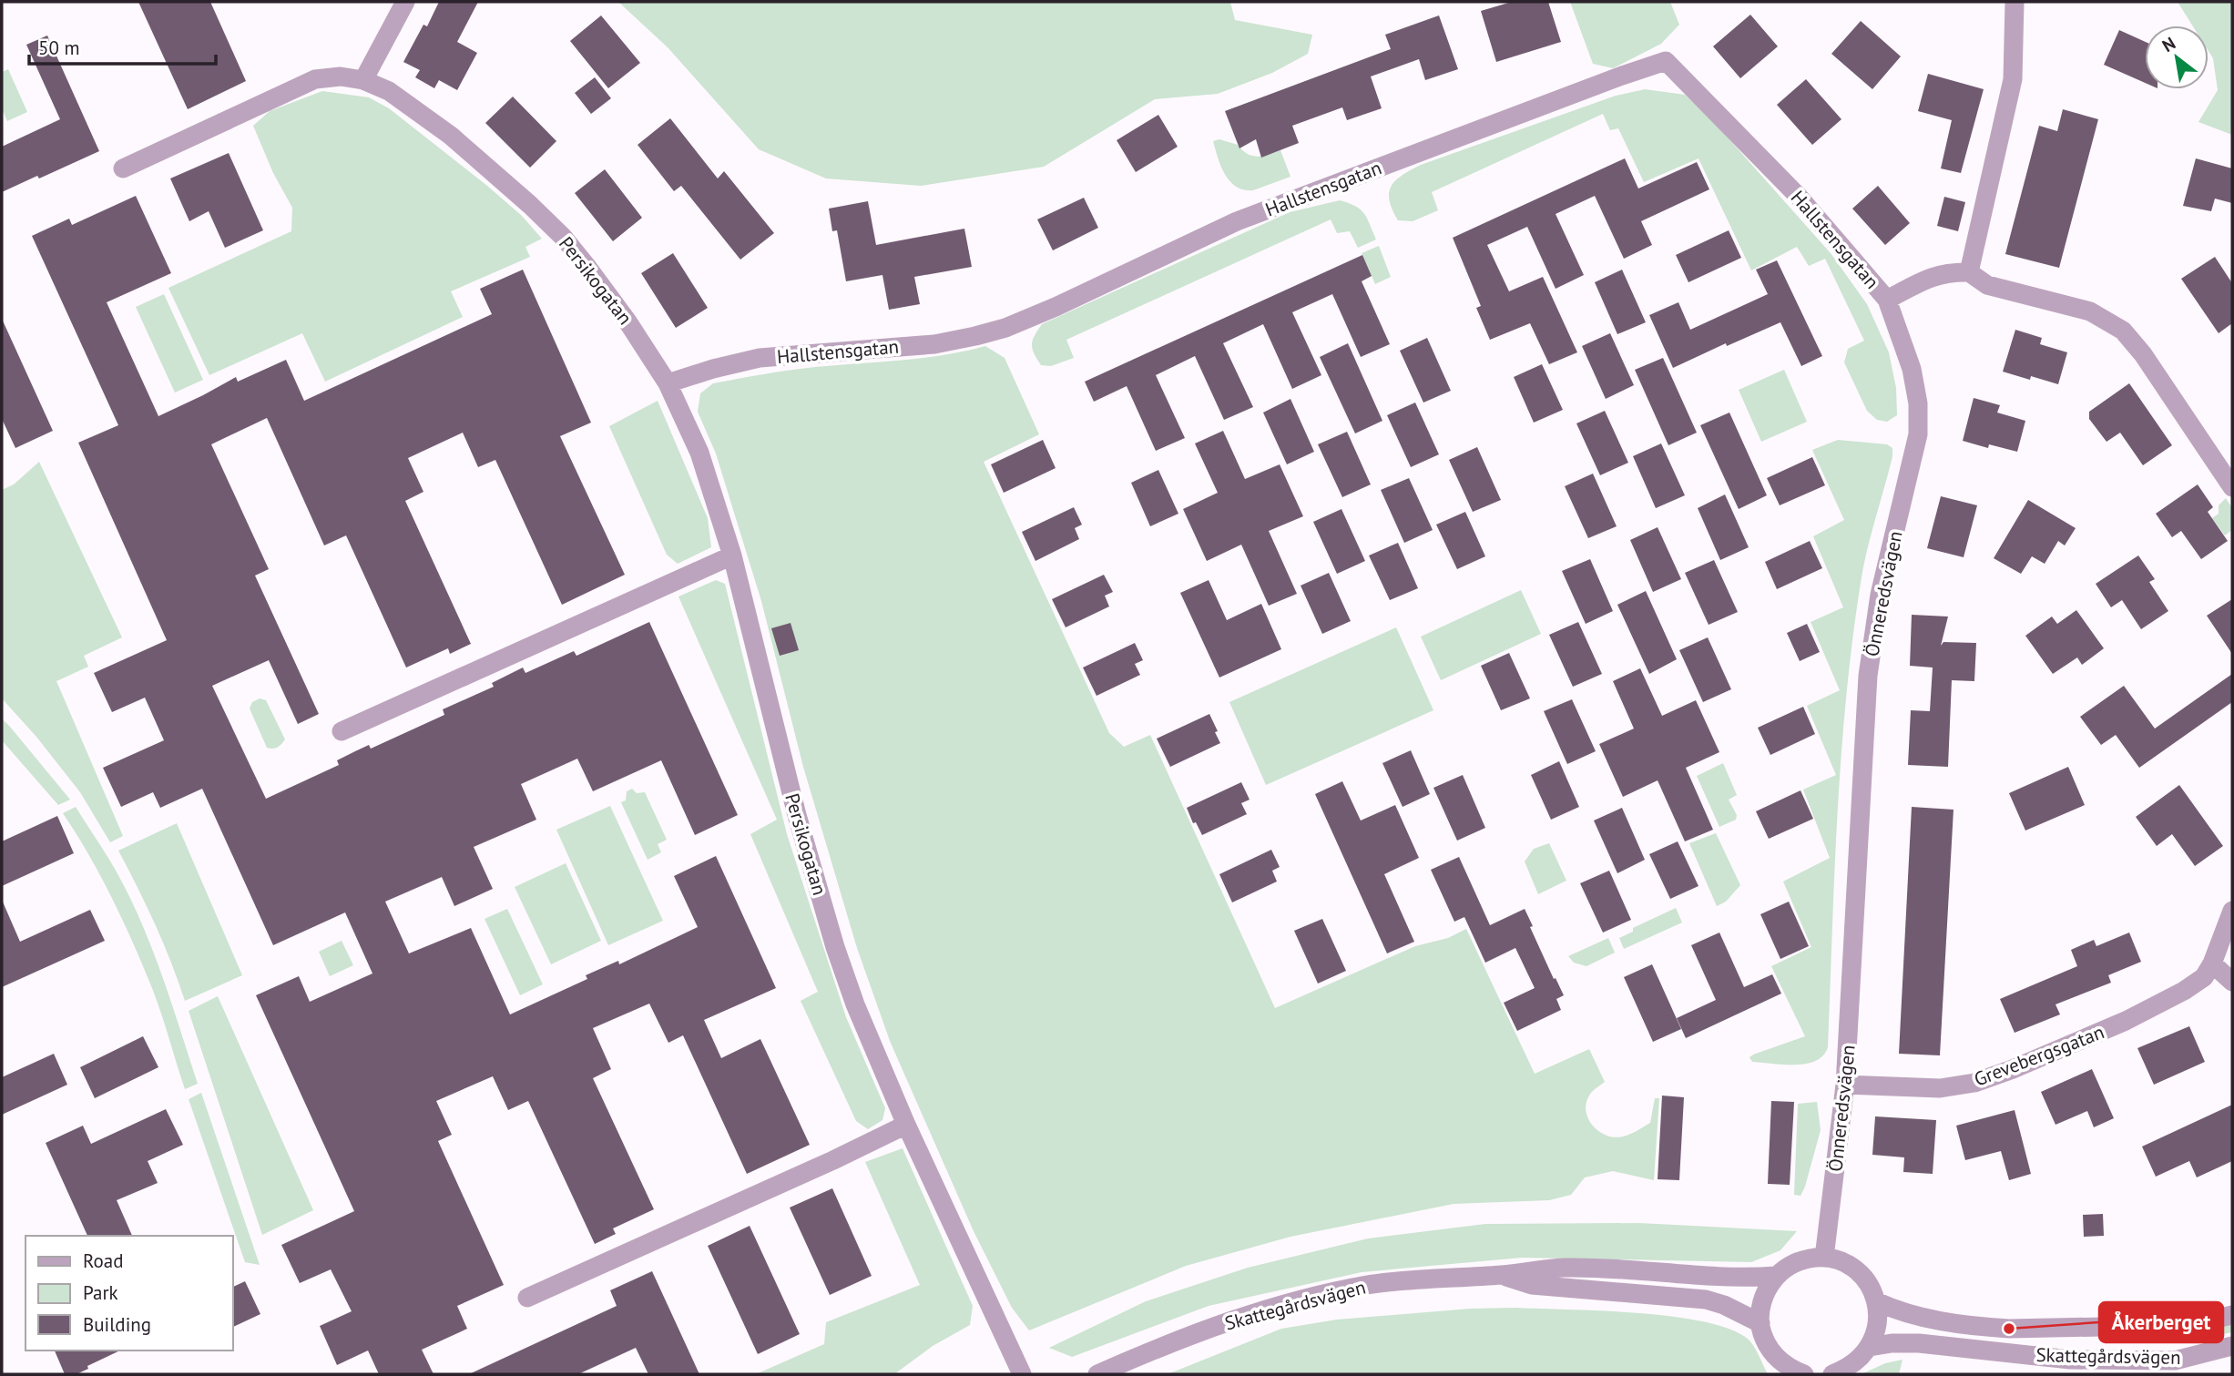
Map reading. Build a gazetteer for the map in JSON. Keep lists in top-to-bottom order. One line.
{"streets":{"street":["Hallstensgatan","Persikogatan","Önneredsvägen","Grevebergsgatan","Skattegårdsvägen"]},"crossings":[["Hallstensgatan","Persikogatan"],["Hallstensgatan","Önneredsvägen"],["Önneredsvägen","Grevebergsgatan"],["Önneredsvägen","Skattegårdsvägen"]],"places":["Åkerberget"],"legend":["Road","Park","Building"],"scale_bar":"50 m","north":"top left"}
